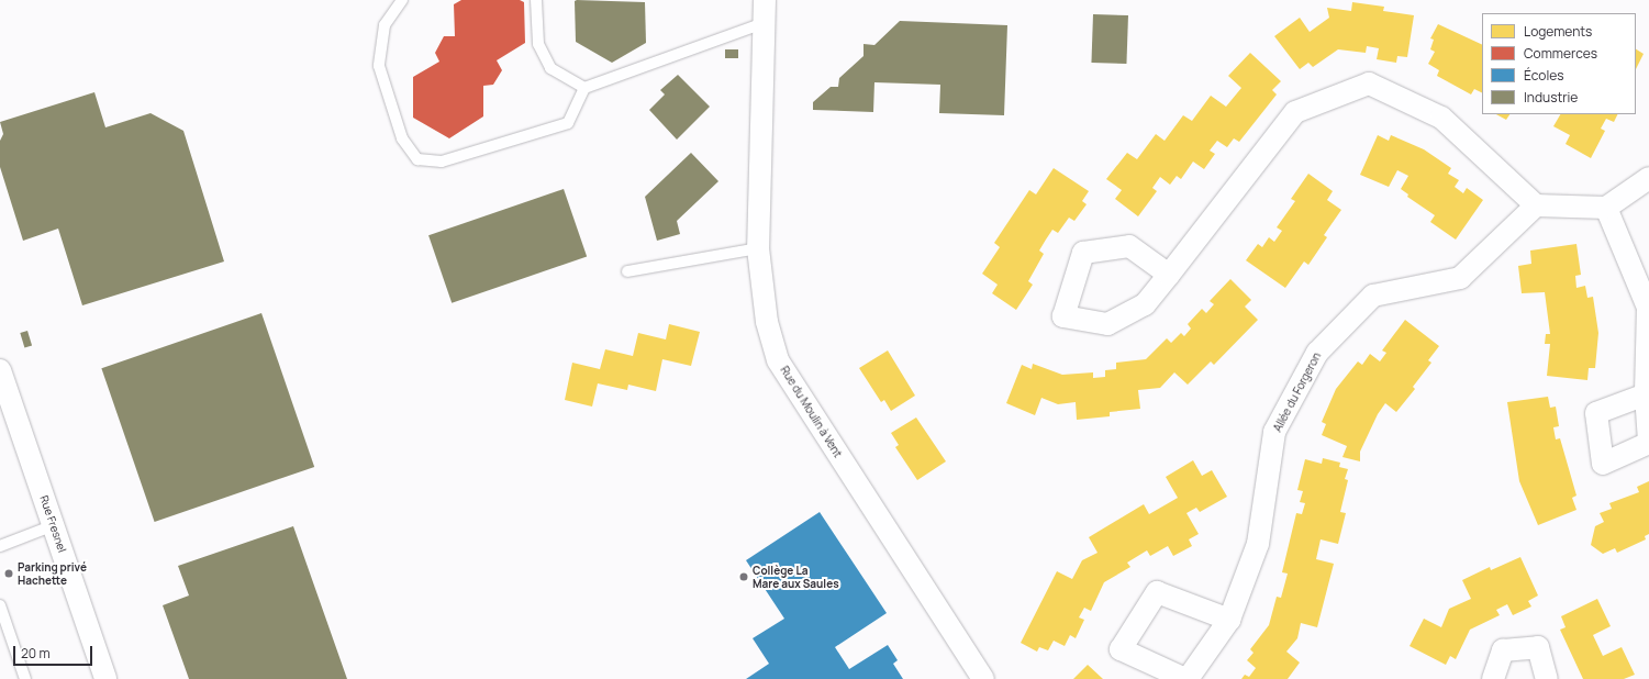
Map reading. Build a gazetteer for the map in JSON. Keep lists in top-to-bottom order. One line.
{"streets":{"street":["Allée du Forgeron","Rue du Moulin à Vent","Rue Fresnel"]},"places":["Parking privé Hachette","Collège La Mare aux Saules"],"legend":["Logements","Commerces","Écoles","Industrie"],"scale_bar":"20 m"}
